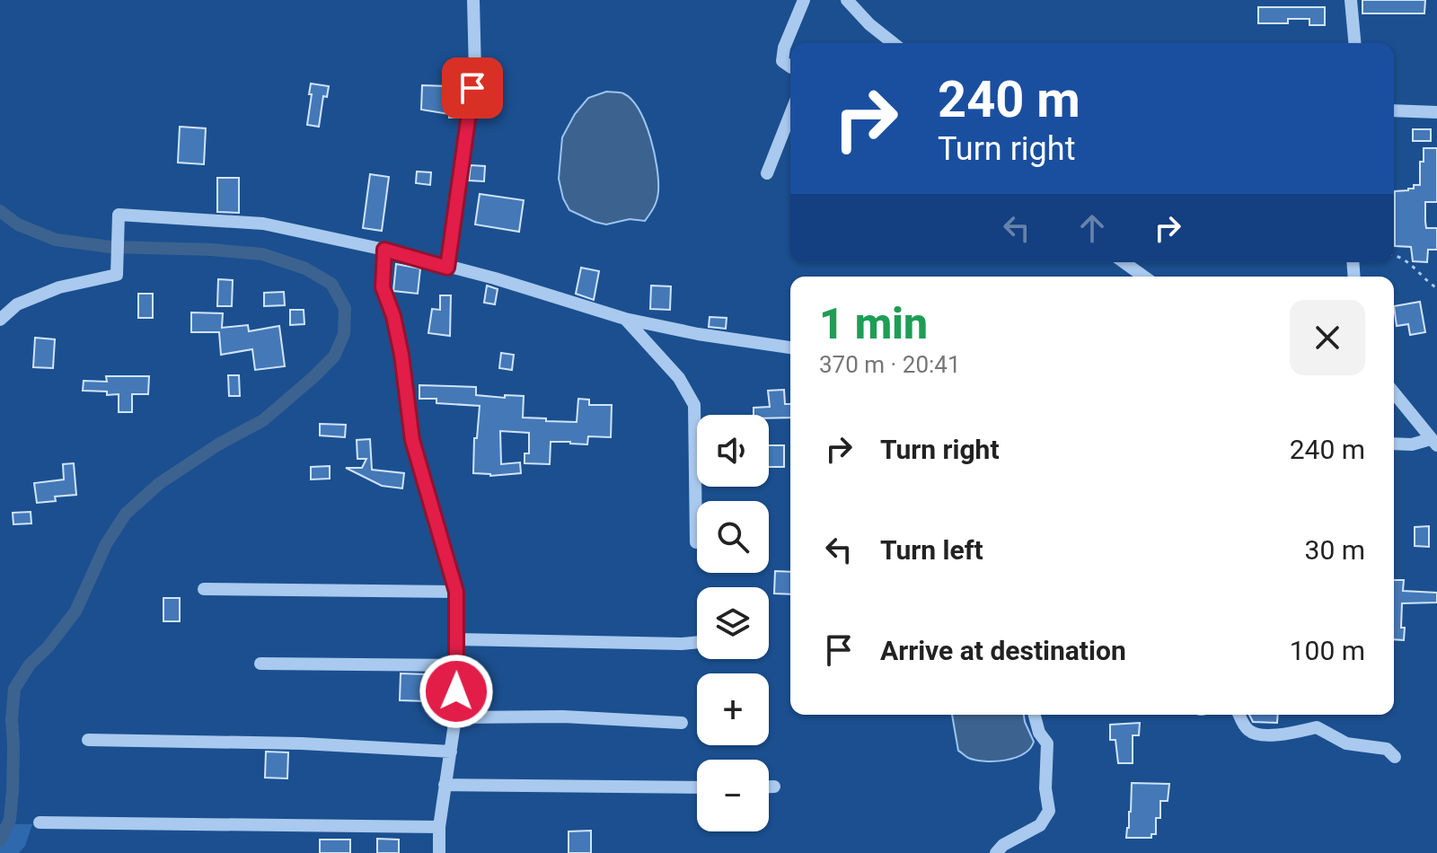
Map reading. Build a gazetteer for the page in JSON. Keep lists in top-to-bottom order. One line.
{"page":{"turn":["240 m","Turn right"],"heading":["1 min","370 m · 20:41"],"list":[{"name":"Turn right","value":"240 m"},{"name":"Turn left","value":"30 m"},{"name":"Arrive at destination","value":"100 m"}],"map_buttons":["+","−"]}}
